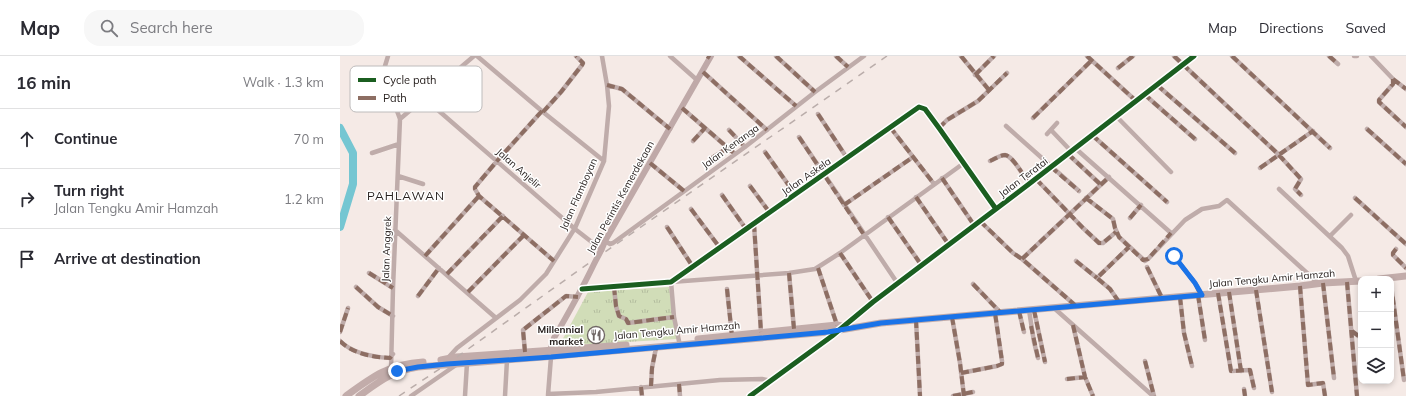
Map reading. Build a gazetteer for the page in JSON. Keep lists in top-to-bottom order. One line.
{"streets":{"main road":["Jalan Tengku Amir Hamzah"],"street":["Jalan Kenanga","Jalan Anjelir","Jalan Askela","Jalan Teratai","Jalan Flamboyan","Jalan Perintis Kemerdekaan","Jalan Anggrek"]},"crossings":[["Jalan Kenanga","Jalan Perintis Kemerdekaan"],["Jalan Anjelir","Jalan Flamboyan"],["Jalan Anjelir","Jalan Perintis Kemerdekaan"],["Jalan Askela","Jalan Teratai"],["Jalan Teratai","Jalan Tengku Amir Hamzah"],["Jalan Flamboyan","Jalan Tengku Amir Hamzah"],["Jalan Perintis Kemerdekaan","Jalan Tengku Amir Hamzah"],["Jalan Anggrek","Jalan Tengku Amir Hamzah"]],"districts":["PAHLAWAN"],"places":{"restaurant":["Millennial market"]},"legend":["Cycle path","Path"],"page":{"header":"Map","search":"Search here","nav":["Map","Directions","Saved"],"heading":["16 min","Walk · 1.3 km"],"list":[["Continue","70 m"],["Turn right","Jalan Tengku Amir Hamzah","1.2 km"],"Arrive at destination"],"map_buttons":["+","−"]}}
